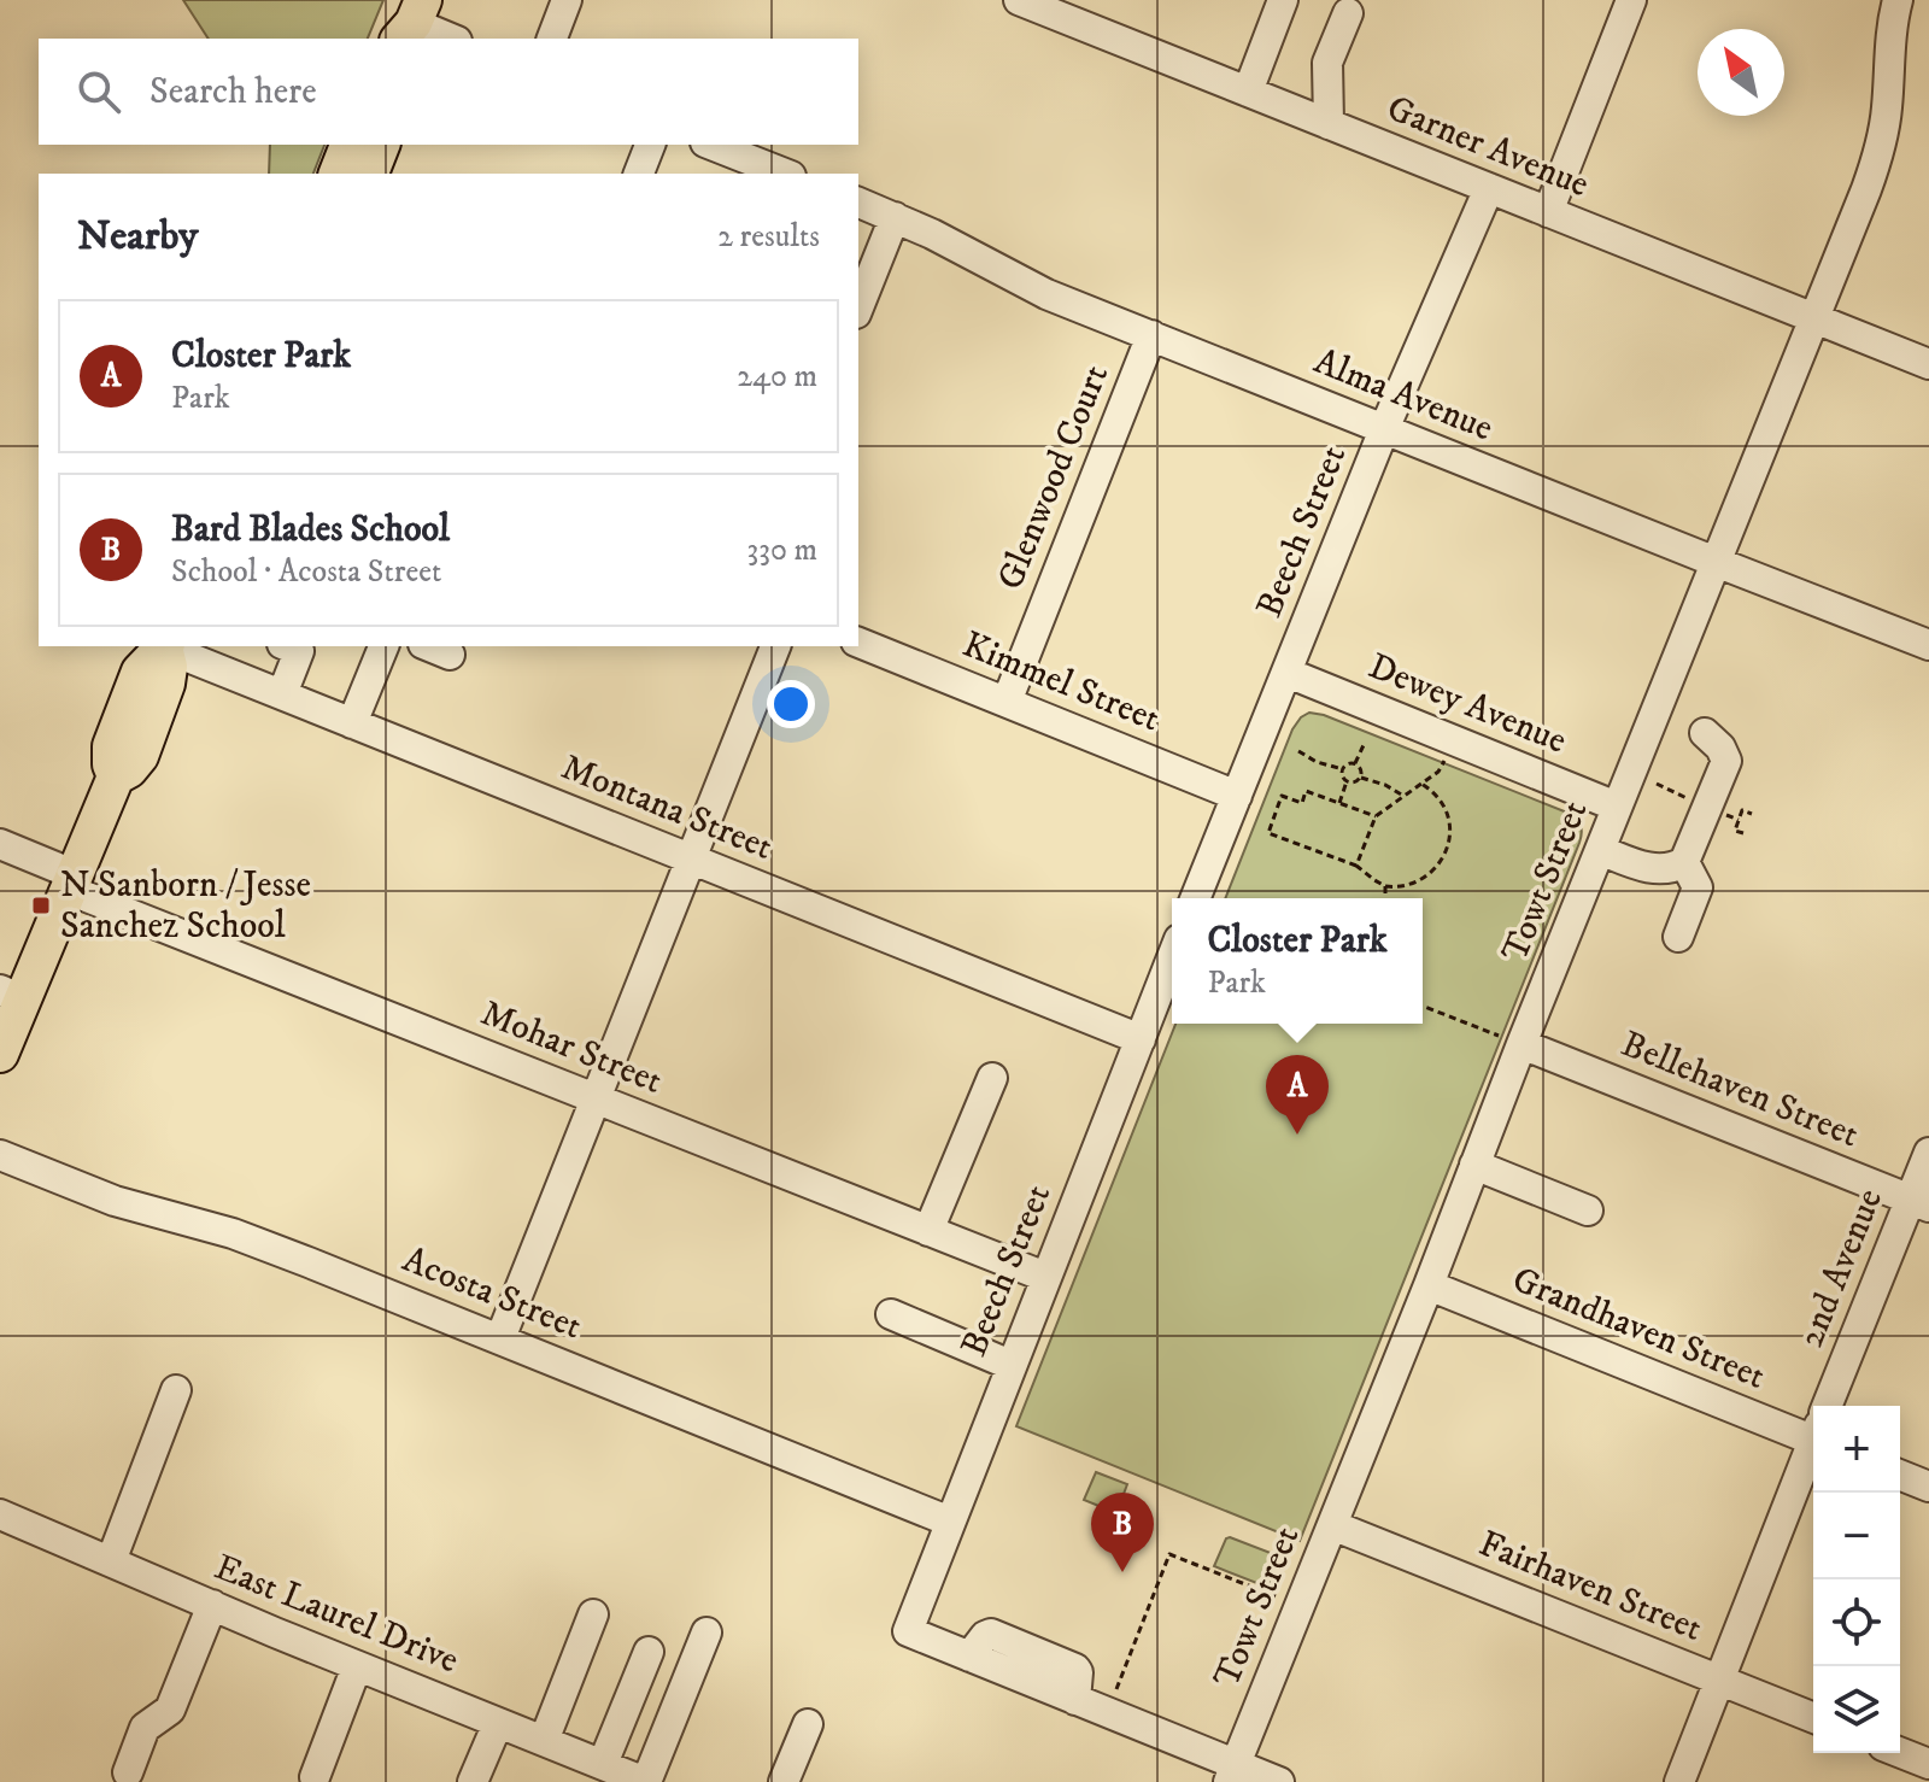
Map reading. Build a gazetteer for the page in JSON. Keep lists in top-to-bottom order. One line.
{"streets":{"street":["Garner Avenue","Alma Avenue","Glenwood Court","Beech Street","Kimmel Street","Dewey Avenue","Montana Street","Towt Street","Mohar Street","Bellehaven Street","2nd Avenue","Acosta Street","Grandhaven Street","Fairhaven Street","East Laurel Drive"]},"crossings":[["Garner Avenue","Beech Street"],["Garner Avenue","Towt Street"],["Alma Avenue","Glenwood Court"],["Alma Avenue","Beech Street"],["Alma Avenue","Towt Street"],["Glenwood Court","Kimmel Street"],["Beech Street","Kimmel Street"],["Beech Street","Dewey Avenue"],["Beech Street","Montana Street"],["Beech Street","Towt Street"],["Beech Street","Mohar Street"],["Beech Street","Acosta Street"],["Dewey Avenue","Towt Street"],["Towt Street","Bellehaven Street"],["Towt Street","Grandhaven Street"],["Towt Street","Fairhaven Street"],["Bellehaven Street","2nd Avenue"],["2nd Avenue","Fairhaven Street"]],"places":{"transit":["N Sanborn / Jesse Sanchez School"]},"north":"top left","page":{"search":"Search here","heading":["Nearby","2 results"],"list":[{"mark":"A","name":"Closter Park","note":"Park","value":"240 m"},{"mark":"B","name":"Bard Blades School","note":"School · Acosta Street","value":"330 m"}],"popup":["Closter Park","Park"],"pins":["A","B"],"map_buttons":["+","−"]}}
